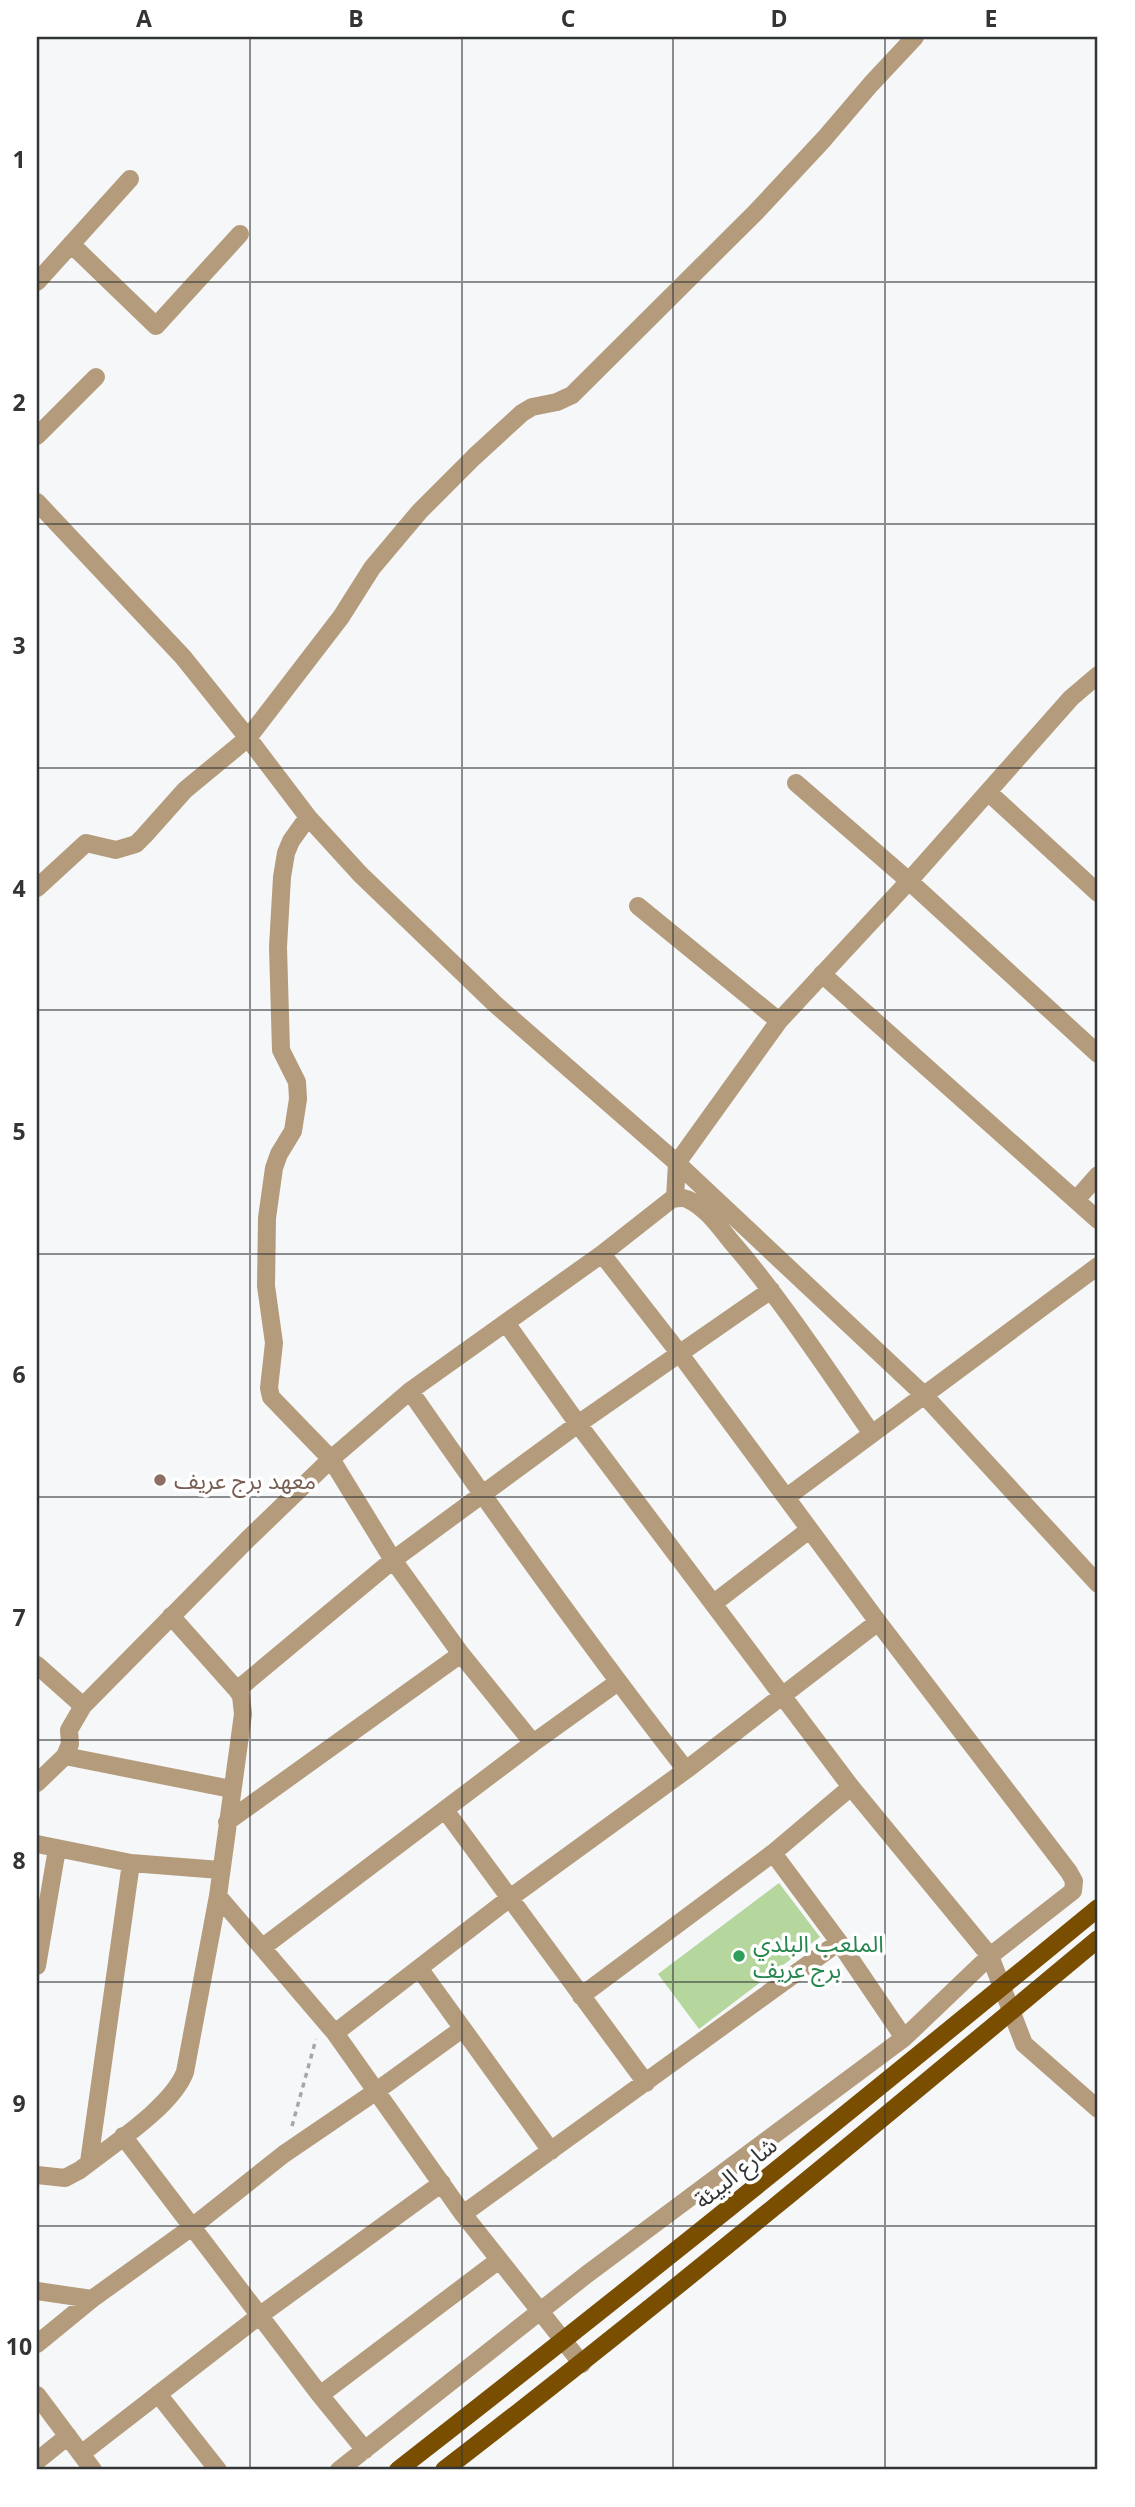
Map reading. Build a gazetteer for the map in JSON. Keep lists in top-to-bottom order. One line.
{"streets":{"main road":["شارع البيئة"]},"places":["معهد برج عريف","الملعب البلدي برج عريف"],"grid":{"columns":["A","B","C","D","E"],"rows":["1","2","3","4","5","6","7","8","9","10"]}}
